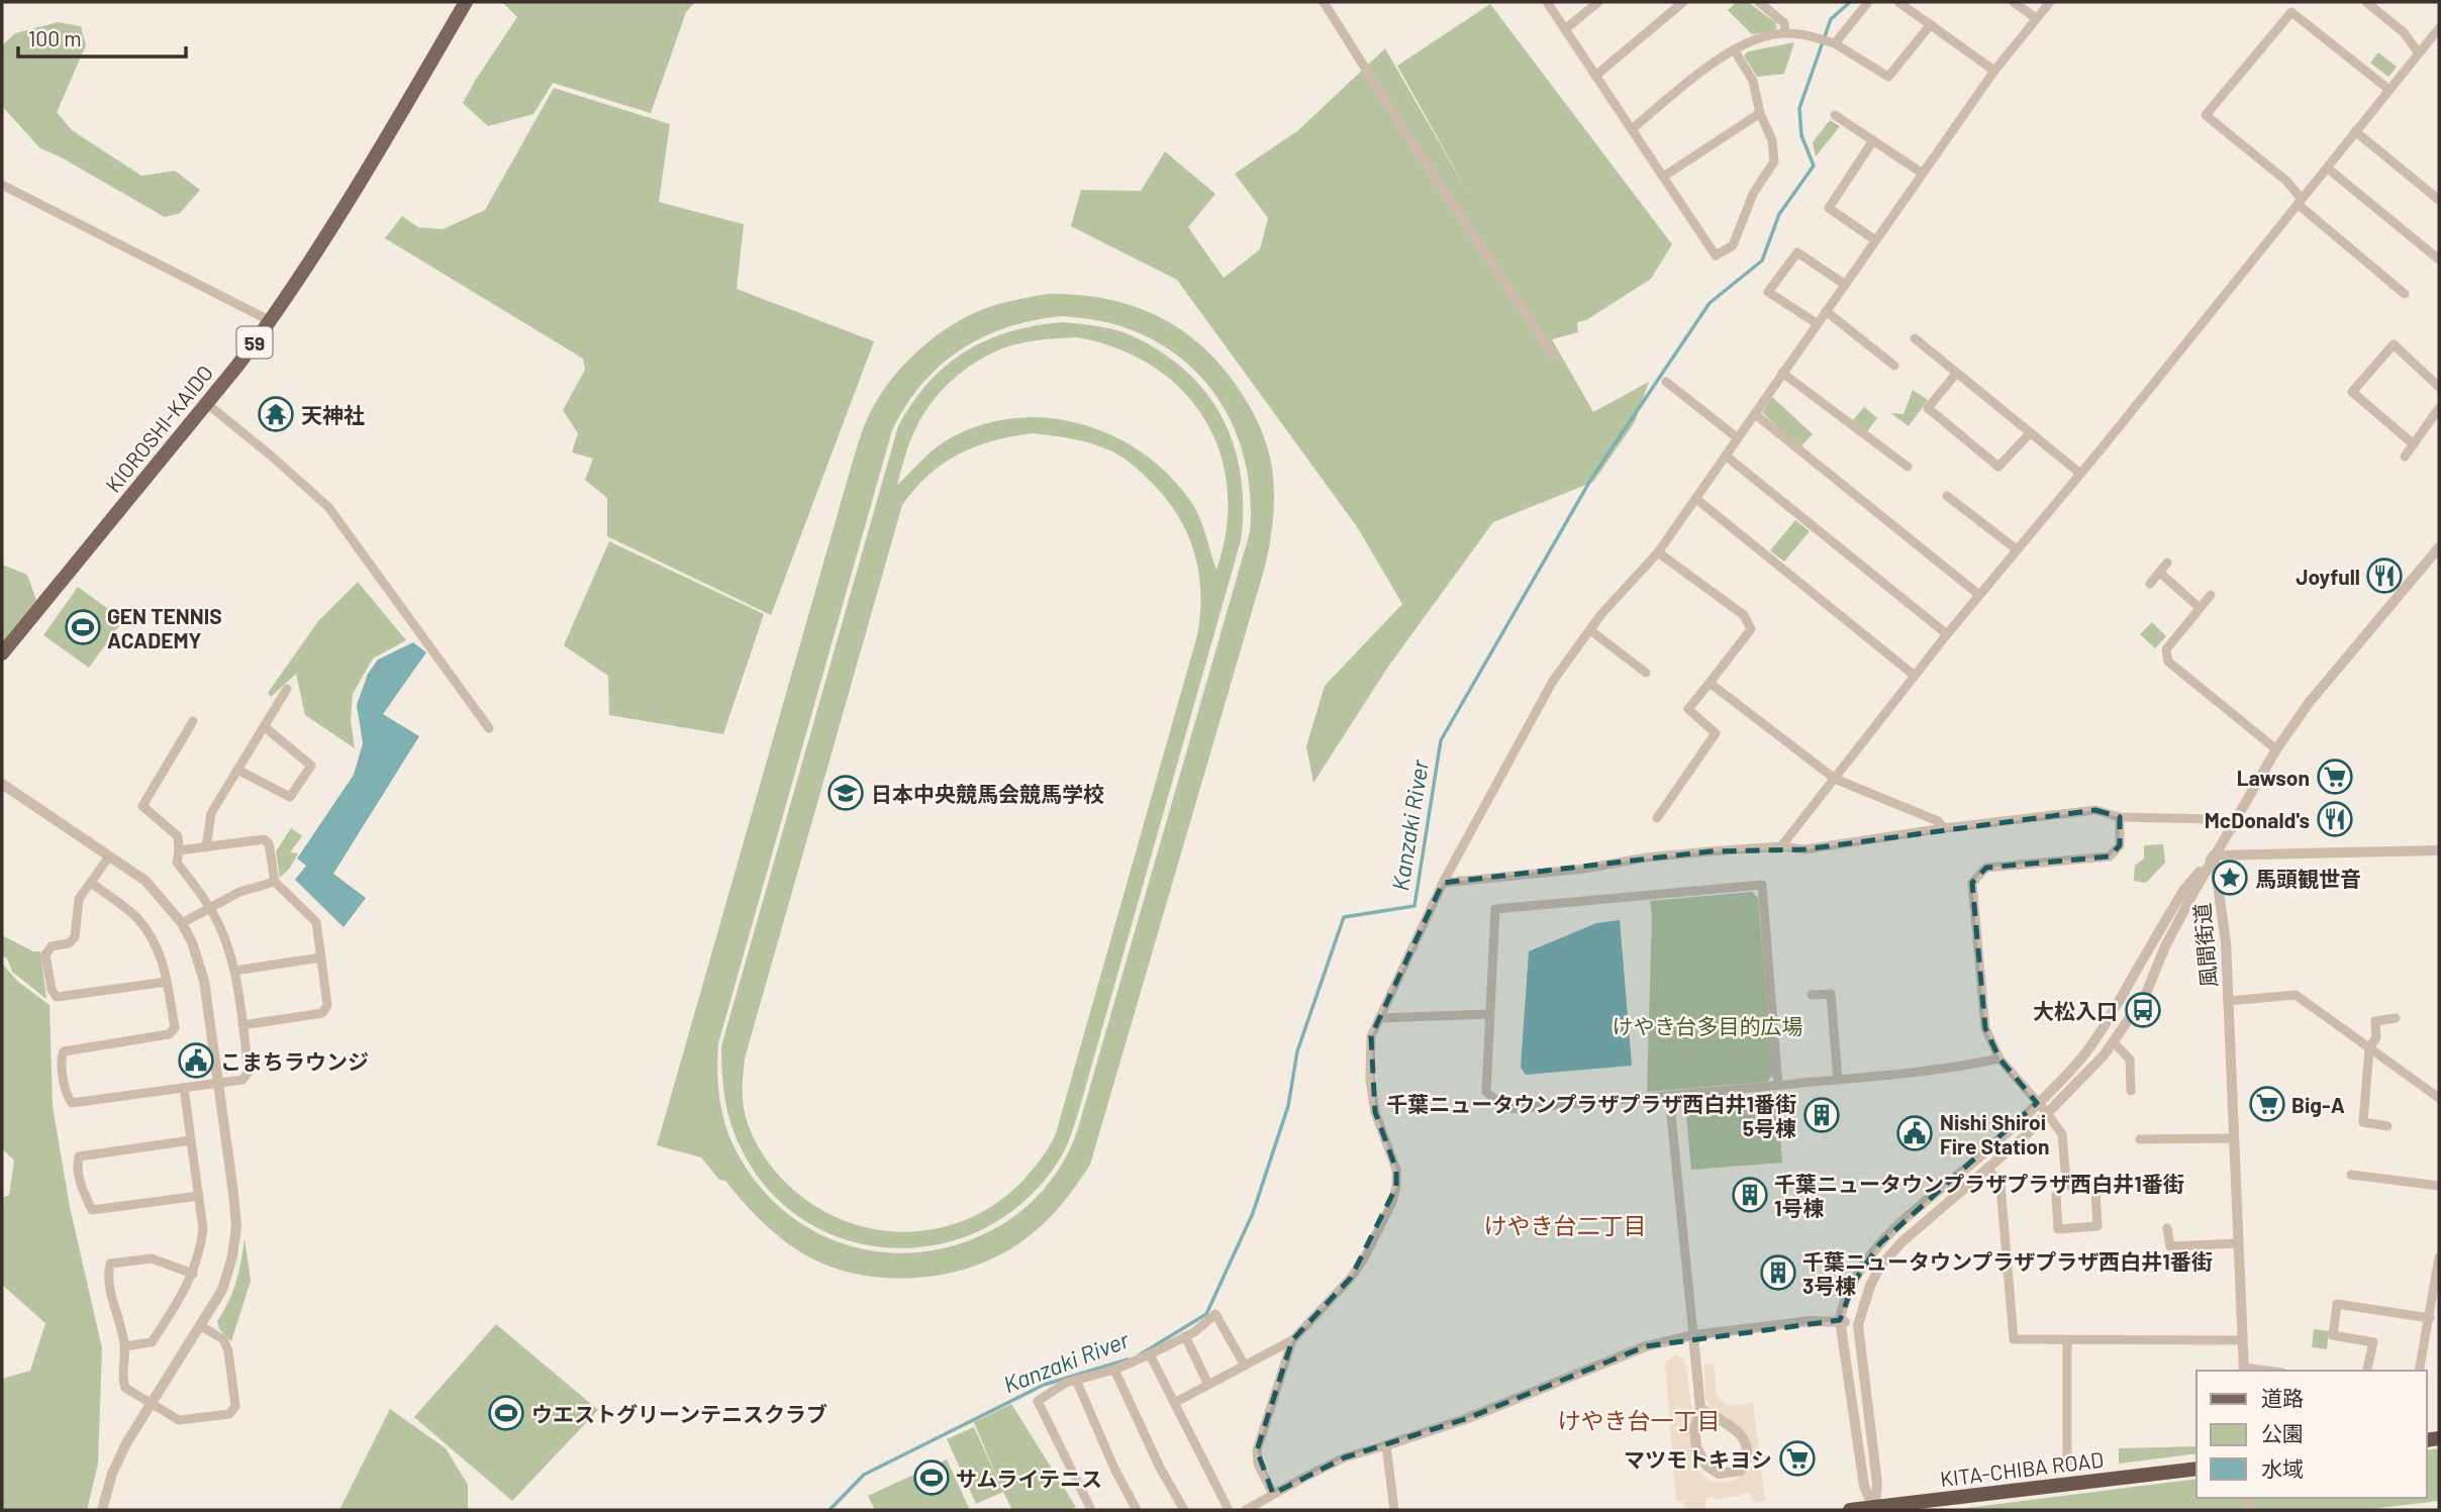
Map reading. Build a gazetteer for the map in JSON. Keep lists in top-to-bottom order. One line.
{"streets":{"highway":["KITA-CHIBA ROAD"],"main road":["59","KIOROSHI-KAIDO"],"street":["風間街道"]},"districts":["けやき台二丁目","けやき台一丁目"],"water":["Kanzaki River"],"parks":["けやき台多目的広場"],"places":{"temple":["天神社"],"restaurant":["Joyfull","McDonald's"],"sports":["GEN TENNIS ACADEMY","ウエストグリーンテニスクラブ","サムライテニス"],"supermarket":["Lawson","Big-A","マツモトキヨシ"],"school or university":["日本中央競馬会競馬学校"],"place":["馬頭観世音"],"bus stop":["大松入口"],"public building":["こまちラウンジ","Nishi Shiroi Fire Station"],"building":["千葉ニュータウンプラザプラザ西白井1番街 5号棟","千葉ニュータウンプラザプラザ西白井1番街 1号棟","千葉ニュータウンプラザプラザ西白井1番街 3号棟"]},"legend":["道路","公園","水域"],"scale_bar":"100 m"}
